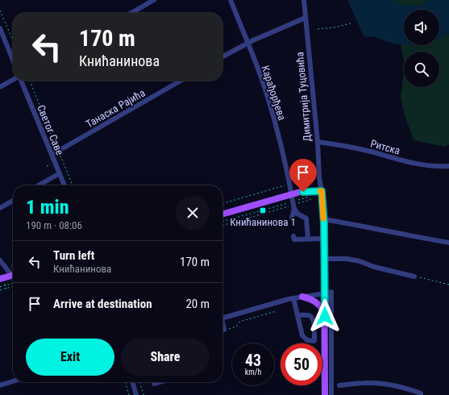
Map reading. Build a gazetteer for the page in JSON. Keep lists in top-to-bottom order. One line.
{"streets":{"street":["Карађорђева","Димитрија Туцовића","Танаска Рајића","Светог Саве","Ритска"]},"crossings":[["Димитрија Туцовића","Ритска"],["Танаска Рајића","Светог Саве"]],"places":{"transit":["Книћанинова 1"]},"page":{"turn":["170 m","Книћанинова"],"heading":["1 min","190 m · 08:06"],"list":[{"name":"Turn left","note":"Книћанинова","value":"170 m"},{"name":"Arrive at destination","value":"20 m"}],"buttons":["Exit","Share"],"speed":"43 km/h","limit":"50"}}
